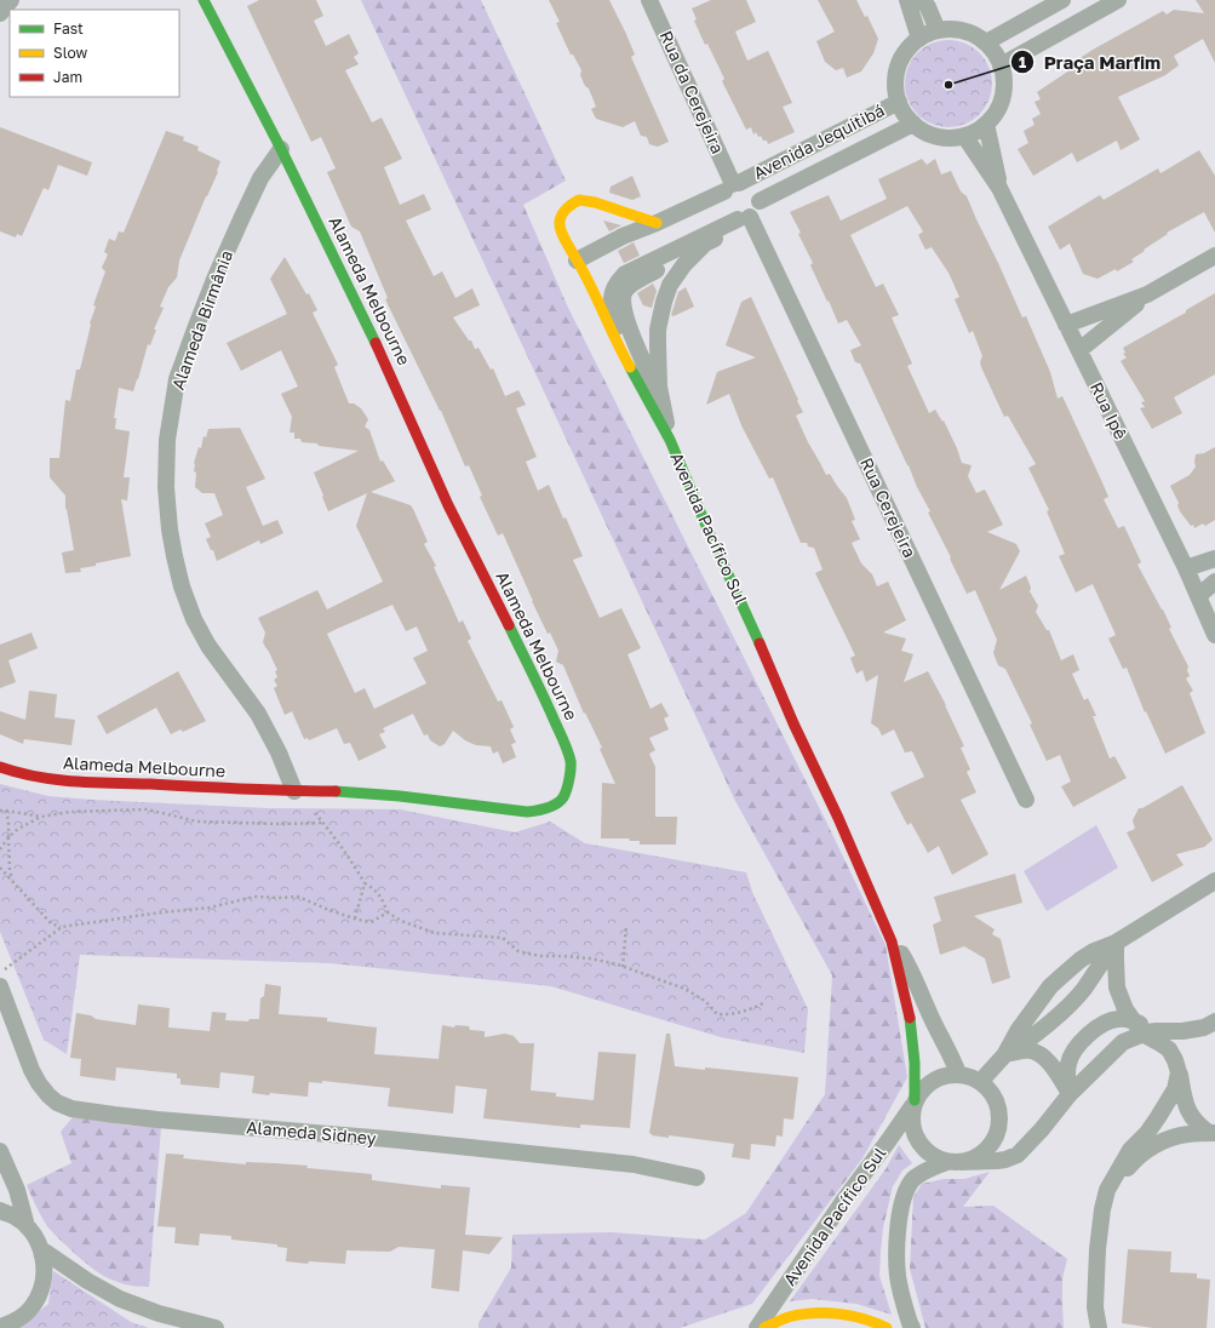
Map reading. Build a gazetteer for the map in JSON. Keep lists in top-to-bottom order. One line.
{"streets":{"street":["Rua da Cerejeira","Avenida Jequitibá","Alameda Melbourne","Alameda Birmânia","Rua Ipê","Rua Cerejeira","Avenida Pacífico Sul","Alameda Sidney"]},"crossings":[["Rua da Cerejeira","Avenida Jequitibá"],["Rua da Cerejeira","Rua Cerejeira"],["Avenida Jequitibá","Rua Ipê"],["Avenida Jequitibá","Rua Cerejeira"],["Avenida Jequitibá","Avenida Pacífico Sul"],["Alameda Melbourne","Alameda Birmânia"]],"places":["Praça Marfim"],"legend":["Fast","Slow","Jam"]}
